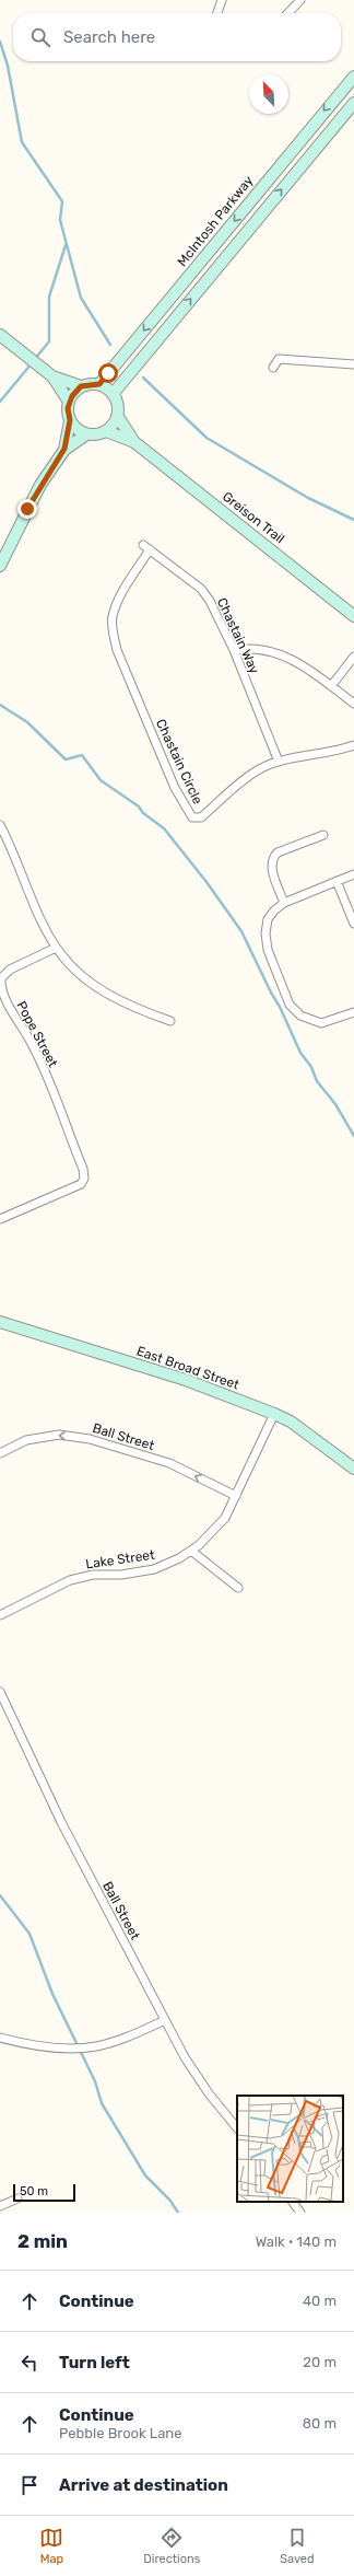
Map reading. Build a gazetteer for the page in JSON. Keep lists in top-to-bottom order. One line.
{"streets":{"street":["McIntosh Parkway","Greison Trail","Chastain Way","Chastain Circle","Pope Street","East Broad Street","Ball Street","Lake Street"]},"crossings":[["McIntosh Parkway","Greison Trail"],["Chastain Way","Chastain Circle"],["East Broad Street","Lake Street"],["Ball Street","Lake Street"]],"scale_bar":"50 m","north":"top left","page":{"search":"Search here","scale":"50 m","heading":["2 min","Walk · 140 m"],"list":[["Continue","40 m"],["Turn left","20 m"],["Continue","Pebble Brook Lane","80 m"],"Arrive at destination"],"nav":["Map","Directions","Saved"]}}
